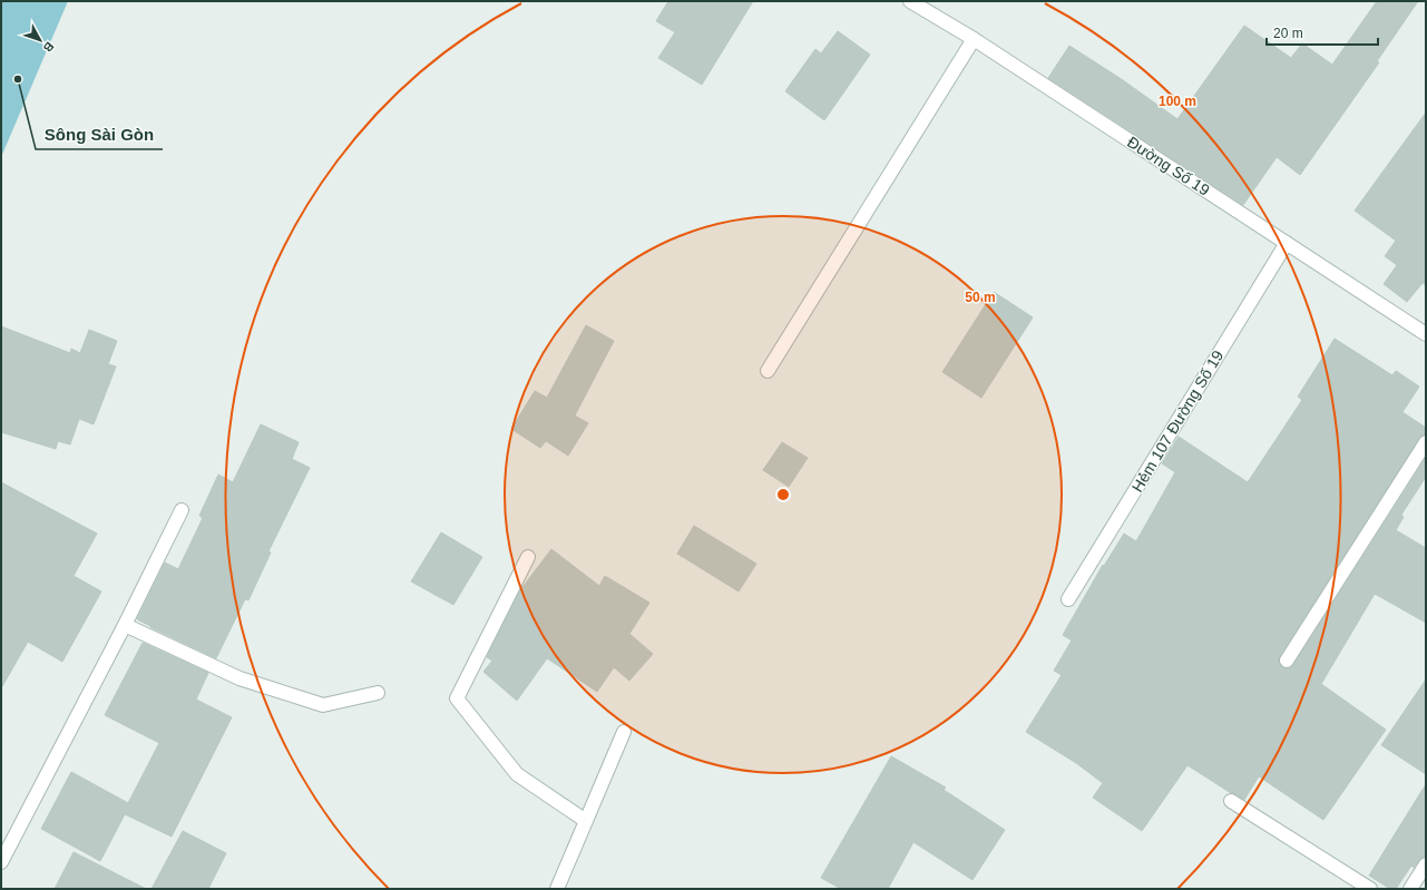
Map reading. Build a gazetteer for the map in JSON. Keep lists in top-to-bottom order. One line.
{"streets":{"street":["Đường Số 19","Hẻm 107 Đường Số 19"]},"crossings":[["Đường Số 19","Hẻm 107 Đường Số 19"]],"places":["Sông Sài Gòn"],"scale_bar":"20 m","north":"bottom right","rings":["100 m","50 m"]}
